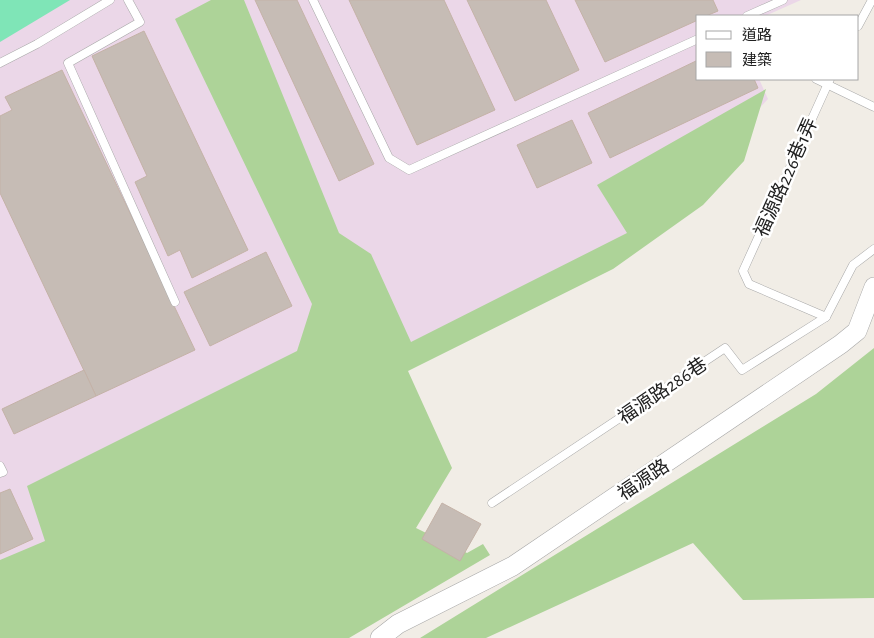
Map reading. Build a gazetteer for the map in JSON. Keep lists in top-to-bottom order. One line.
{"streets":{"street":["福源路"],"lane":["福源路226巷1弄","福源路286巷"]},"crossings":[["福源路226巷1弄","福源路286巷"]],"legend":["道路","建築"]}
